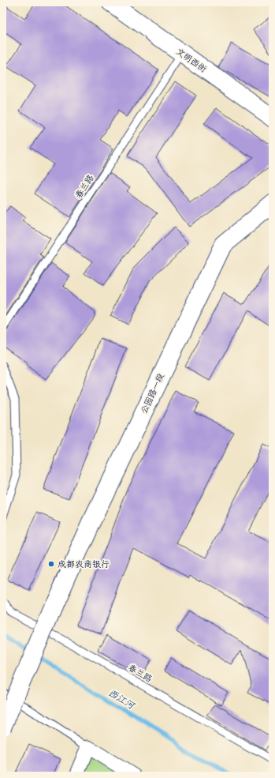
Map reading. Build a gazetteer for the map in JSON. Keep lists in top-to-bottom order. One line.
{"streets":{"street":["文明西街","公园路一段"],"lane":["春兰路"]},"crossings":[["文明西街","春兰路"]],"water":["西江河"],"places":["成都农商银行"]}
